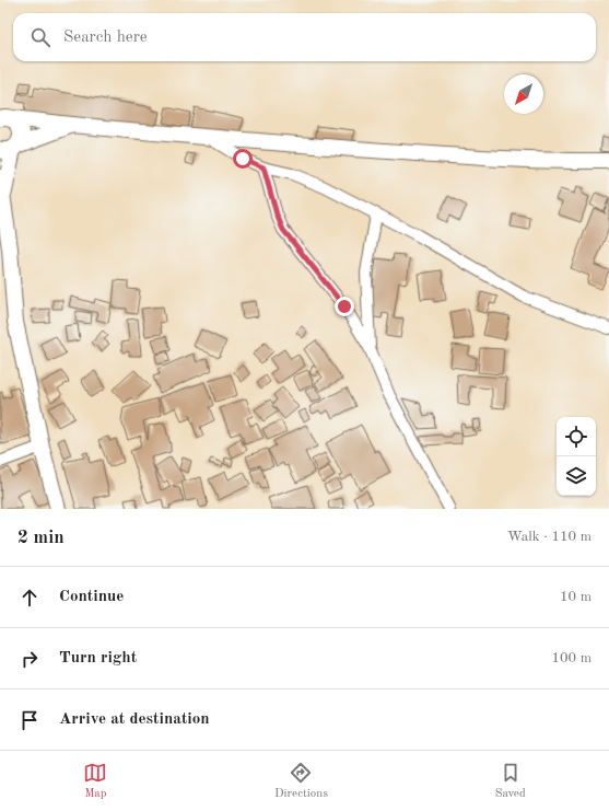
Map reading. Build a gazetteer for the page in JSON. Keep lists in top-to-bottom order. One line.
{"north":"bottom left","page":{"search":"Search here","heading":["2 min","Walk · 110 m"],"list":[["Continue","10 m"],["Turn right","100 m"],"Arrive at destination"],"nav":["Map","Directions","Saved"]}}
